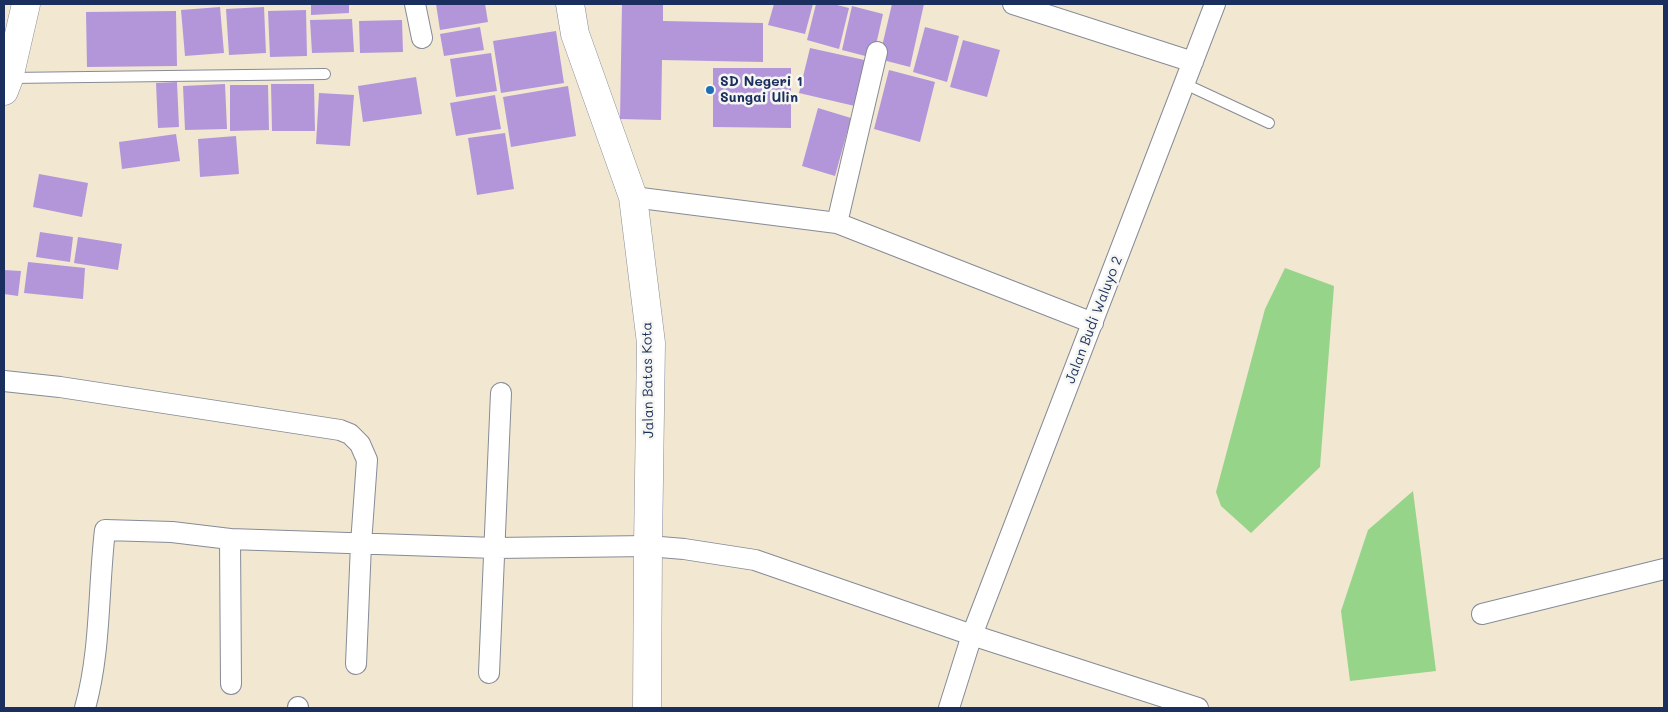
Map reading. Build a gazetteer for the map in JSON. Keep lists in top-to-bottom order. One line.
{"streets":{"street":["Jalan Budi Waluyo 2","Jalan Batas Kota"]},"places":["SD Negeri 1 Sungai Ulin"]}
